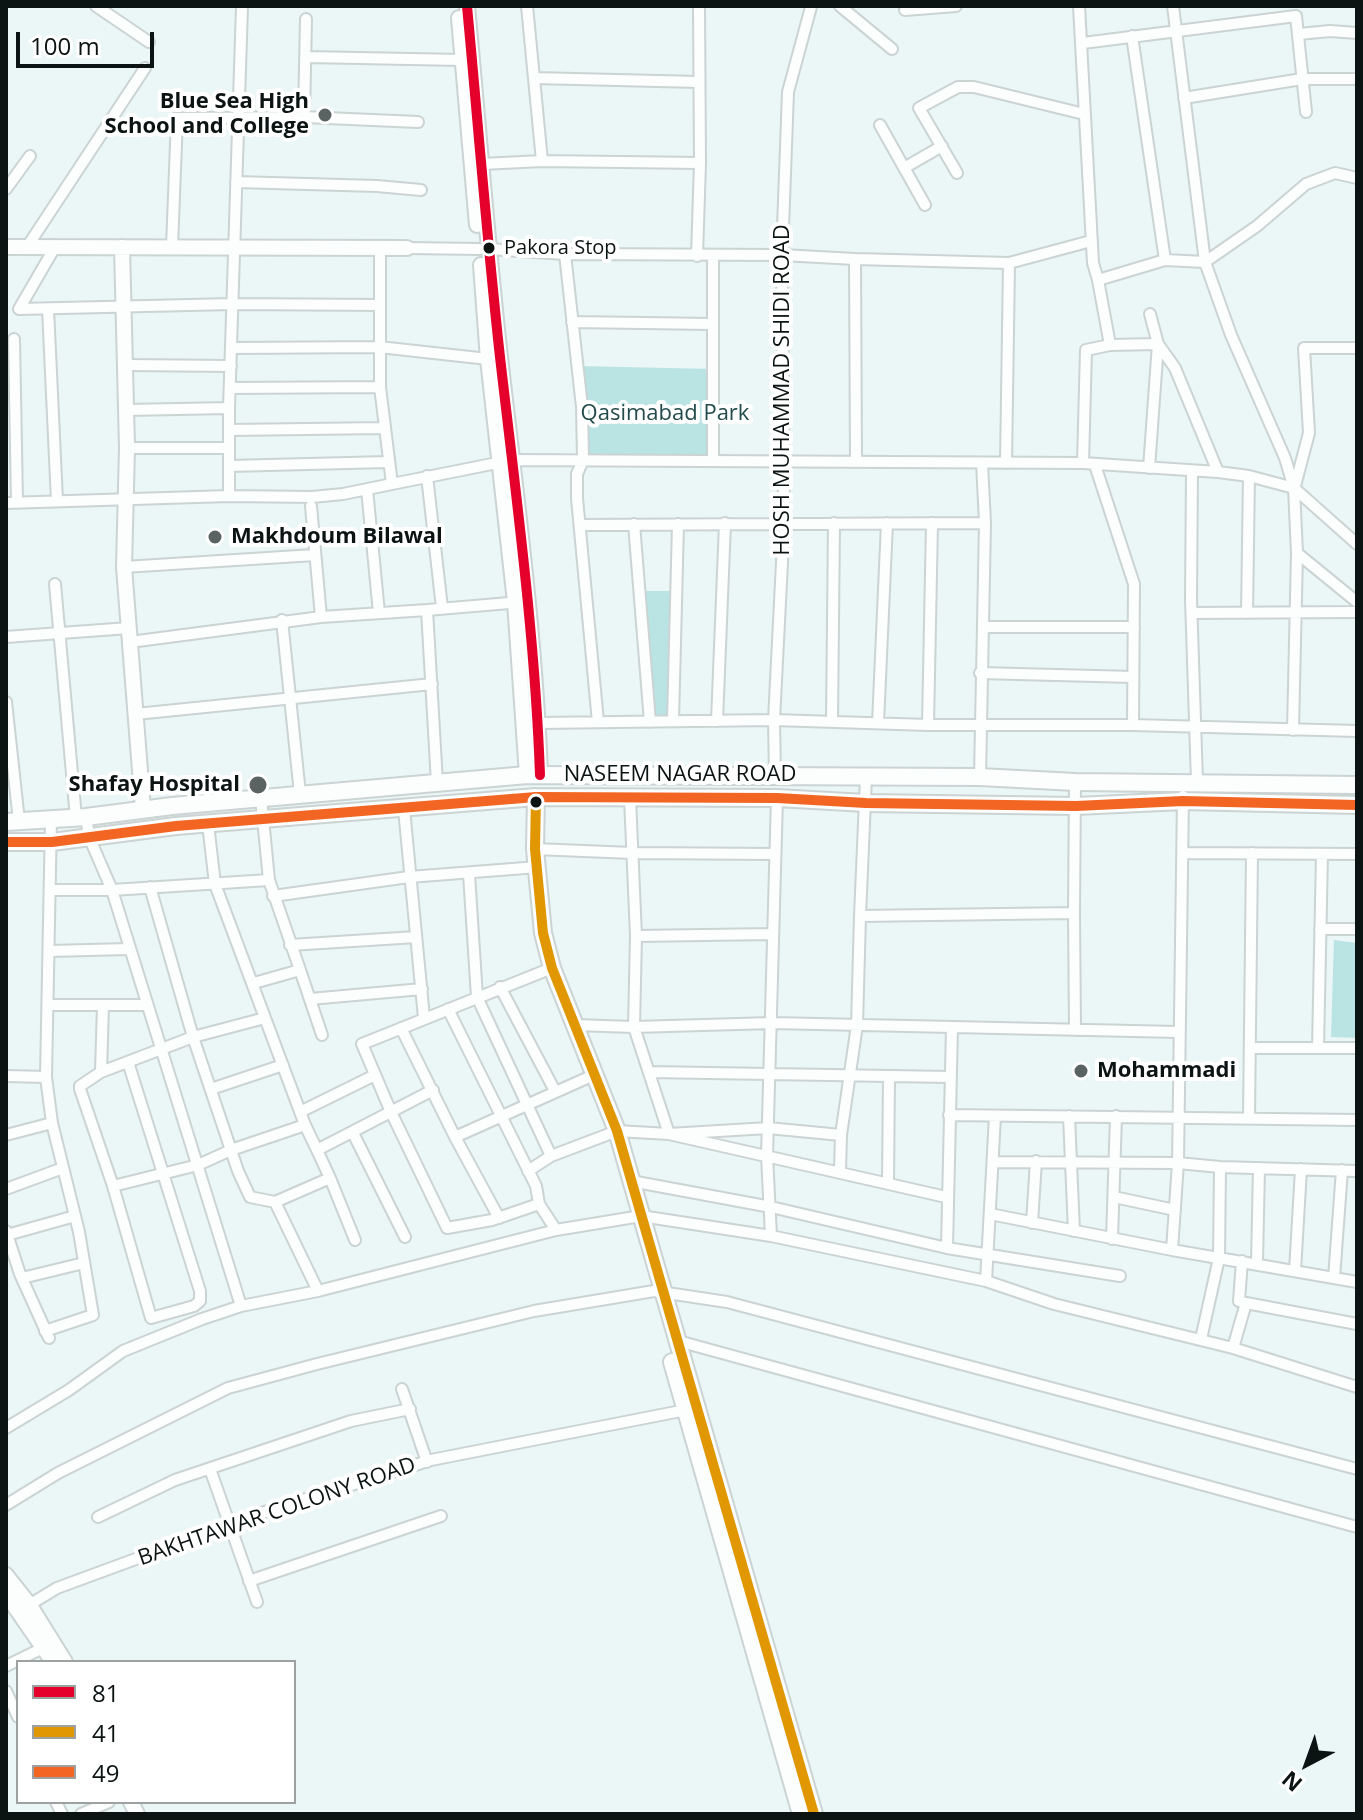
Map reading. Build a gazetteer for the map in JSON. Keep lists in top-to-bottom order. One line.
{"streets":{"main road":["NASEEM NAGAR ROAD"],"street":["HOSH MUHAMMAD SHIDI ROAD","BAKHTAWAR COLONY ROAD"]},"crossings":[["HOSH MUHAMMAD SHIDI ROAD","NASEEM NAGAR ROAD"]],"parks":["Qasimabad Park"],"places":["Blue Sea High School and College","Pakora Stop","Makhdoum Bilawal","Shafay Hospital","Mohammadi"],"lines":["transit line 81","transit line 41","transit line 49"],"legend":["81","41","49"],"scale_bar":"100 m","north":"bottom left"}
